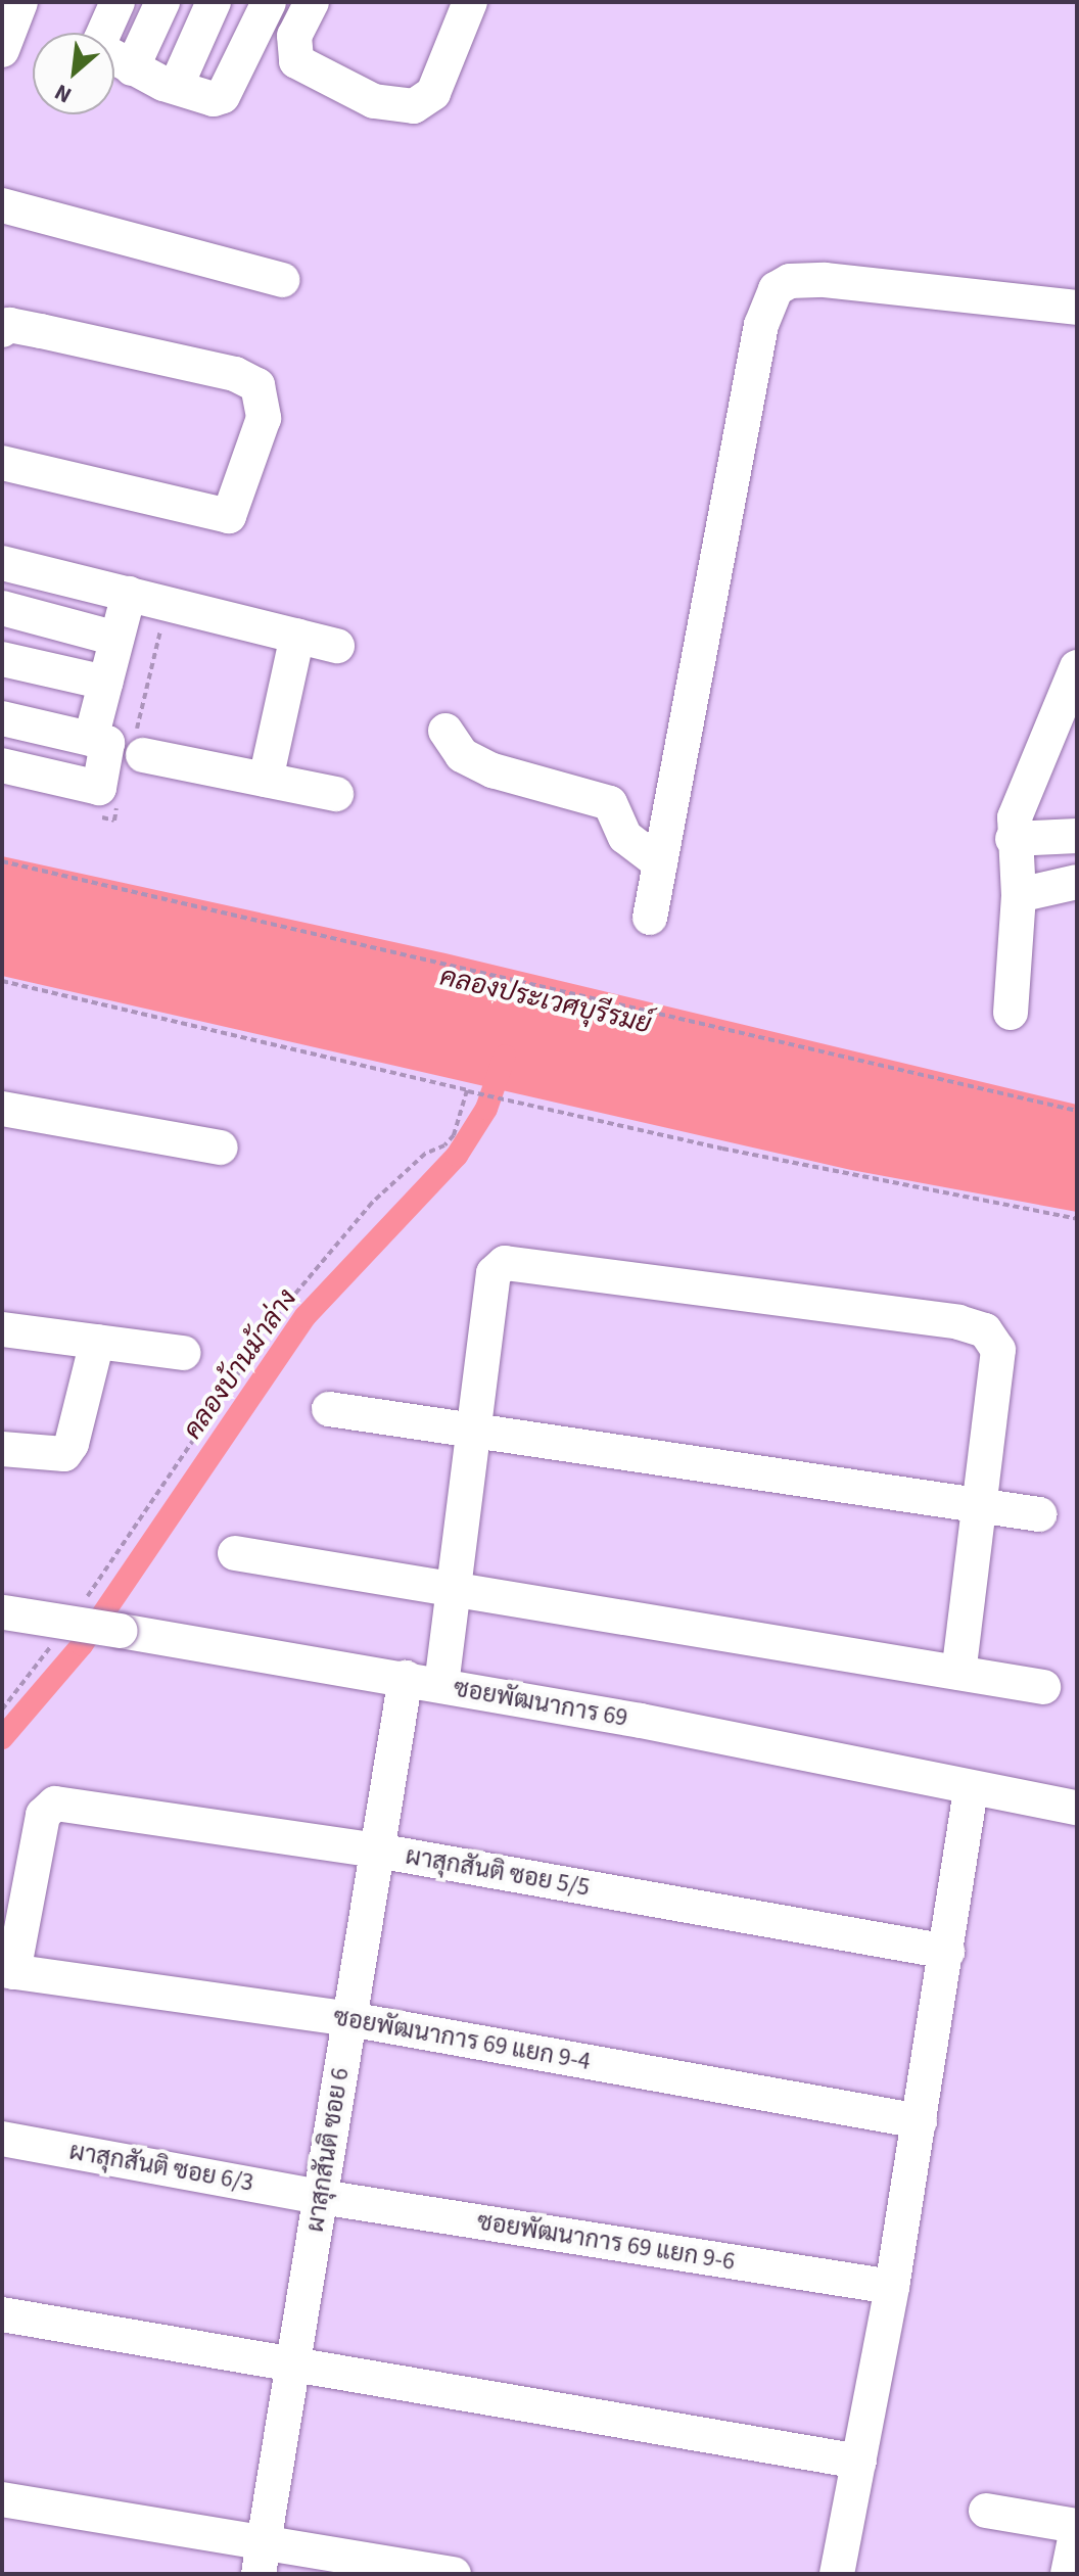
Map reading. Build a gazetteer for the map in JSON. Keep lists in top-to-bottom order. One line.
{"streets":{"street":["ซอยพัฒนาการ 69","ผาสุกสันติ ซอย 5/5","ซอยพัฒนาการ 69 แยก 9-4","ผาสุกสันติ ซอย 6","ผาสุกสันติ ซอย 6/3","ซอยพัฒนาการ 69 แยก 9-6"]},"crossings":[["ซอยพัฒนาการ 69","ผาสุกสันติ ซอย 6"],["ผาสุกสันติ ซอย 5/5","ซอยพัฒนาการ 69 แยก 9-4"],["ผาสุกสันติ ซอย 5/5","ผาสุกสันติ ซอย 6"],["ซอยพัฒนาการ 69 แยก 9-4","ผาสุกสันติ ซอย 6"],["ผาสุกสันติ ซอย 6","ผาสุกสันติ ซอย 6/3"],["ผาสุกสันติ ซอย 6","ซอยพัฒนาการ 69 แยก 9-6"],["ผาสุกสันติ ซอย 6/3","ซอยพัฒนาการ 69 แยก 9-6"]],"water":["คลองประเวศบุรีรมย์","คลองบ้านม้าล่าง"],"north":"bottom left"}
